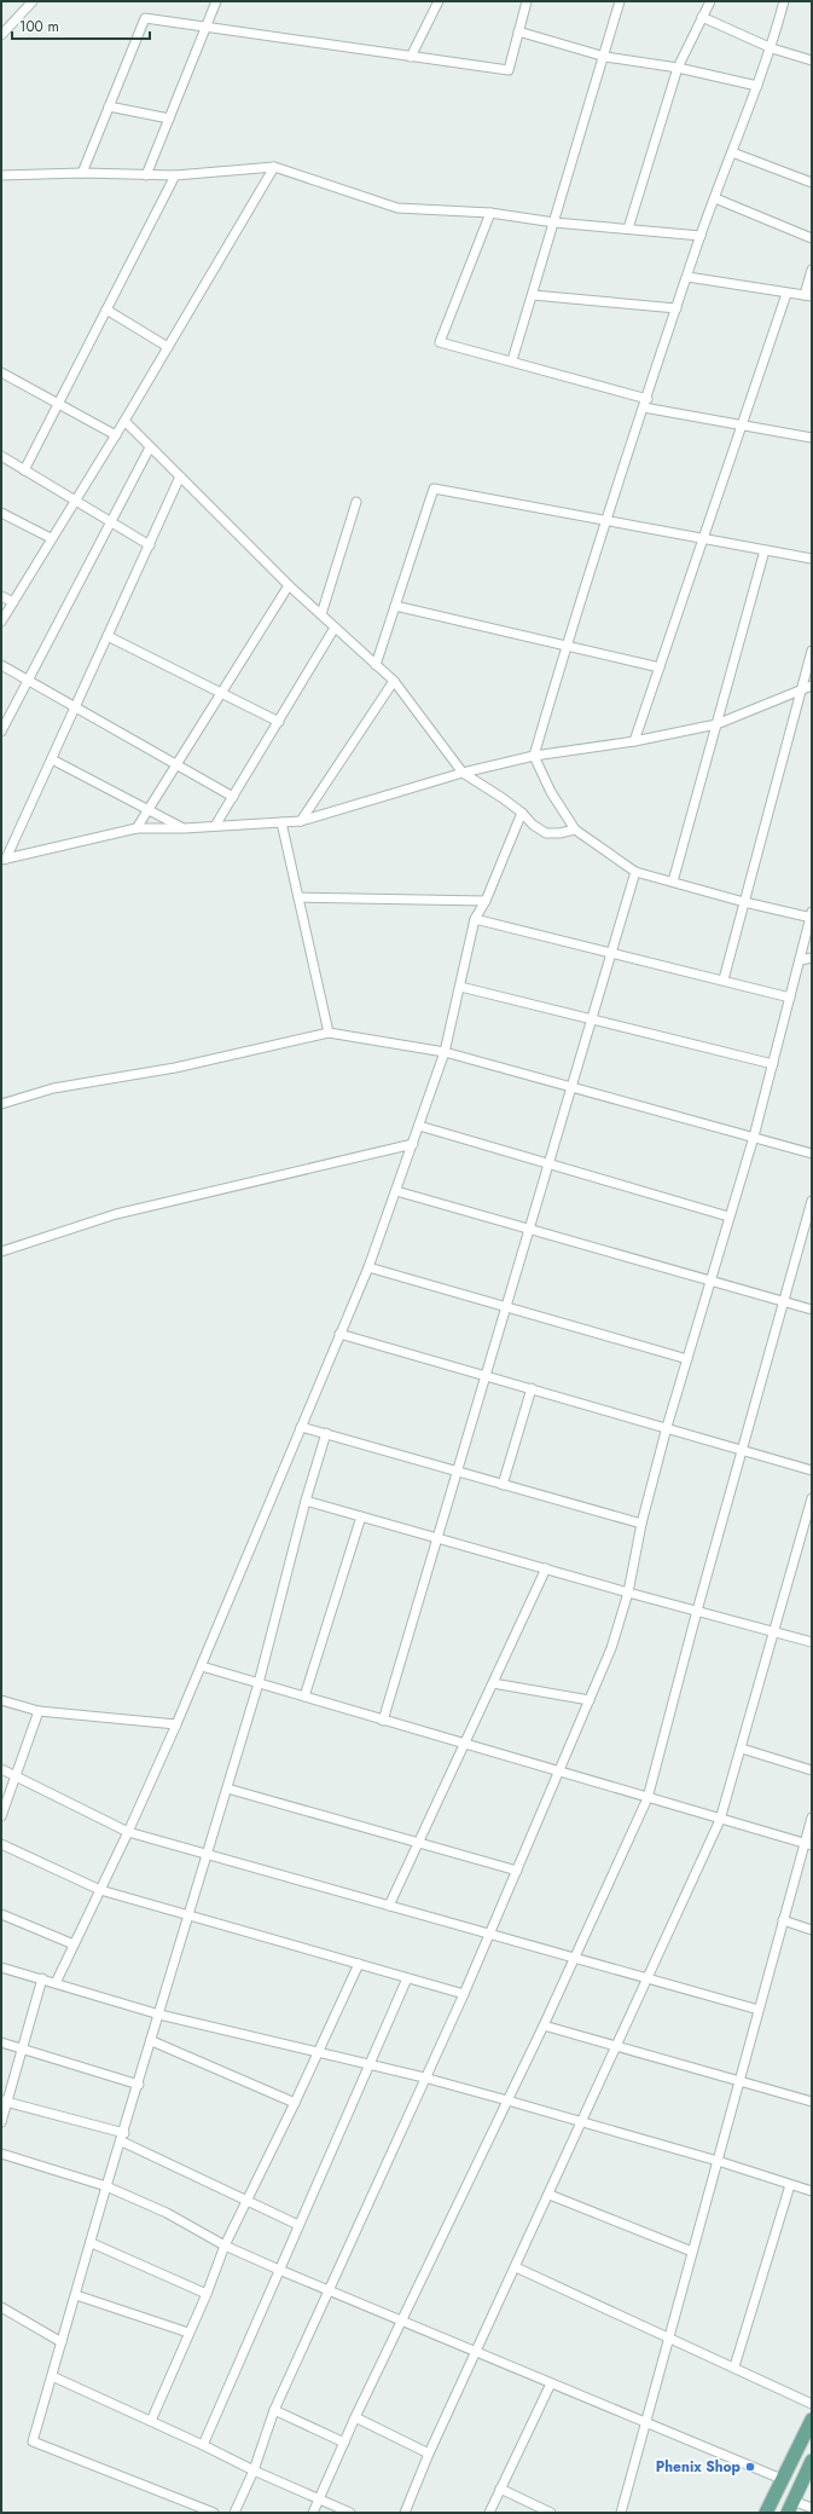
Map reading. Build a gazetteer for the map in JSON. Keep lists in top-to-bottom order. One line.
{"places":["Phenix Shop"],"scale_bar":"100 m"}
